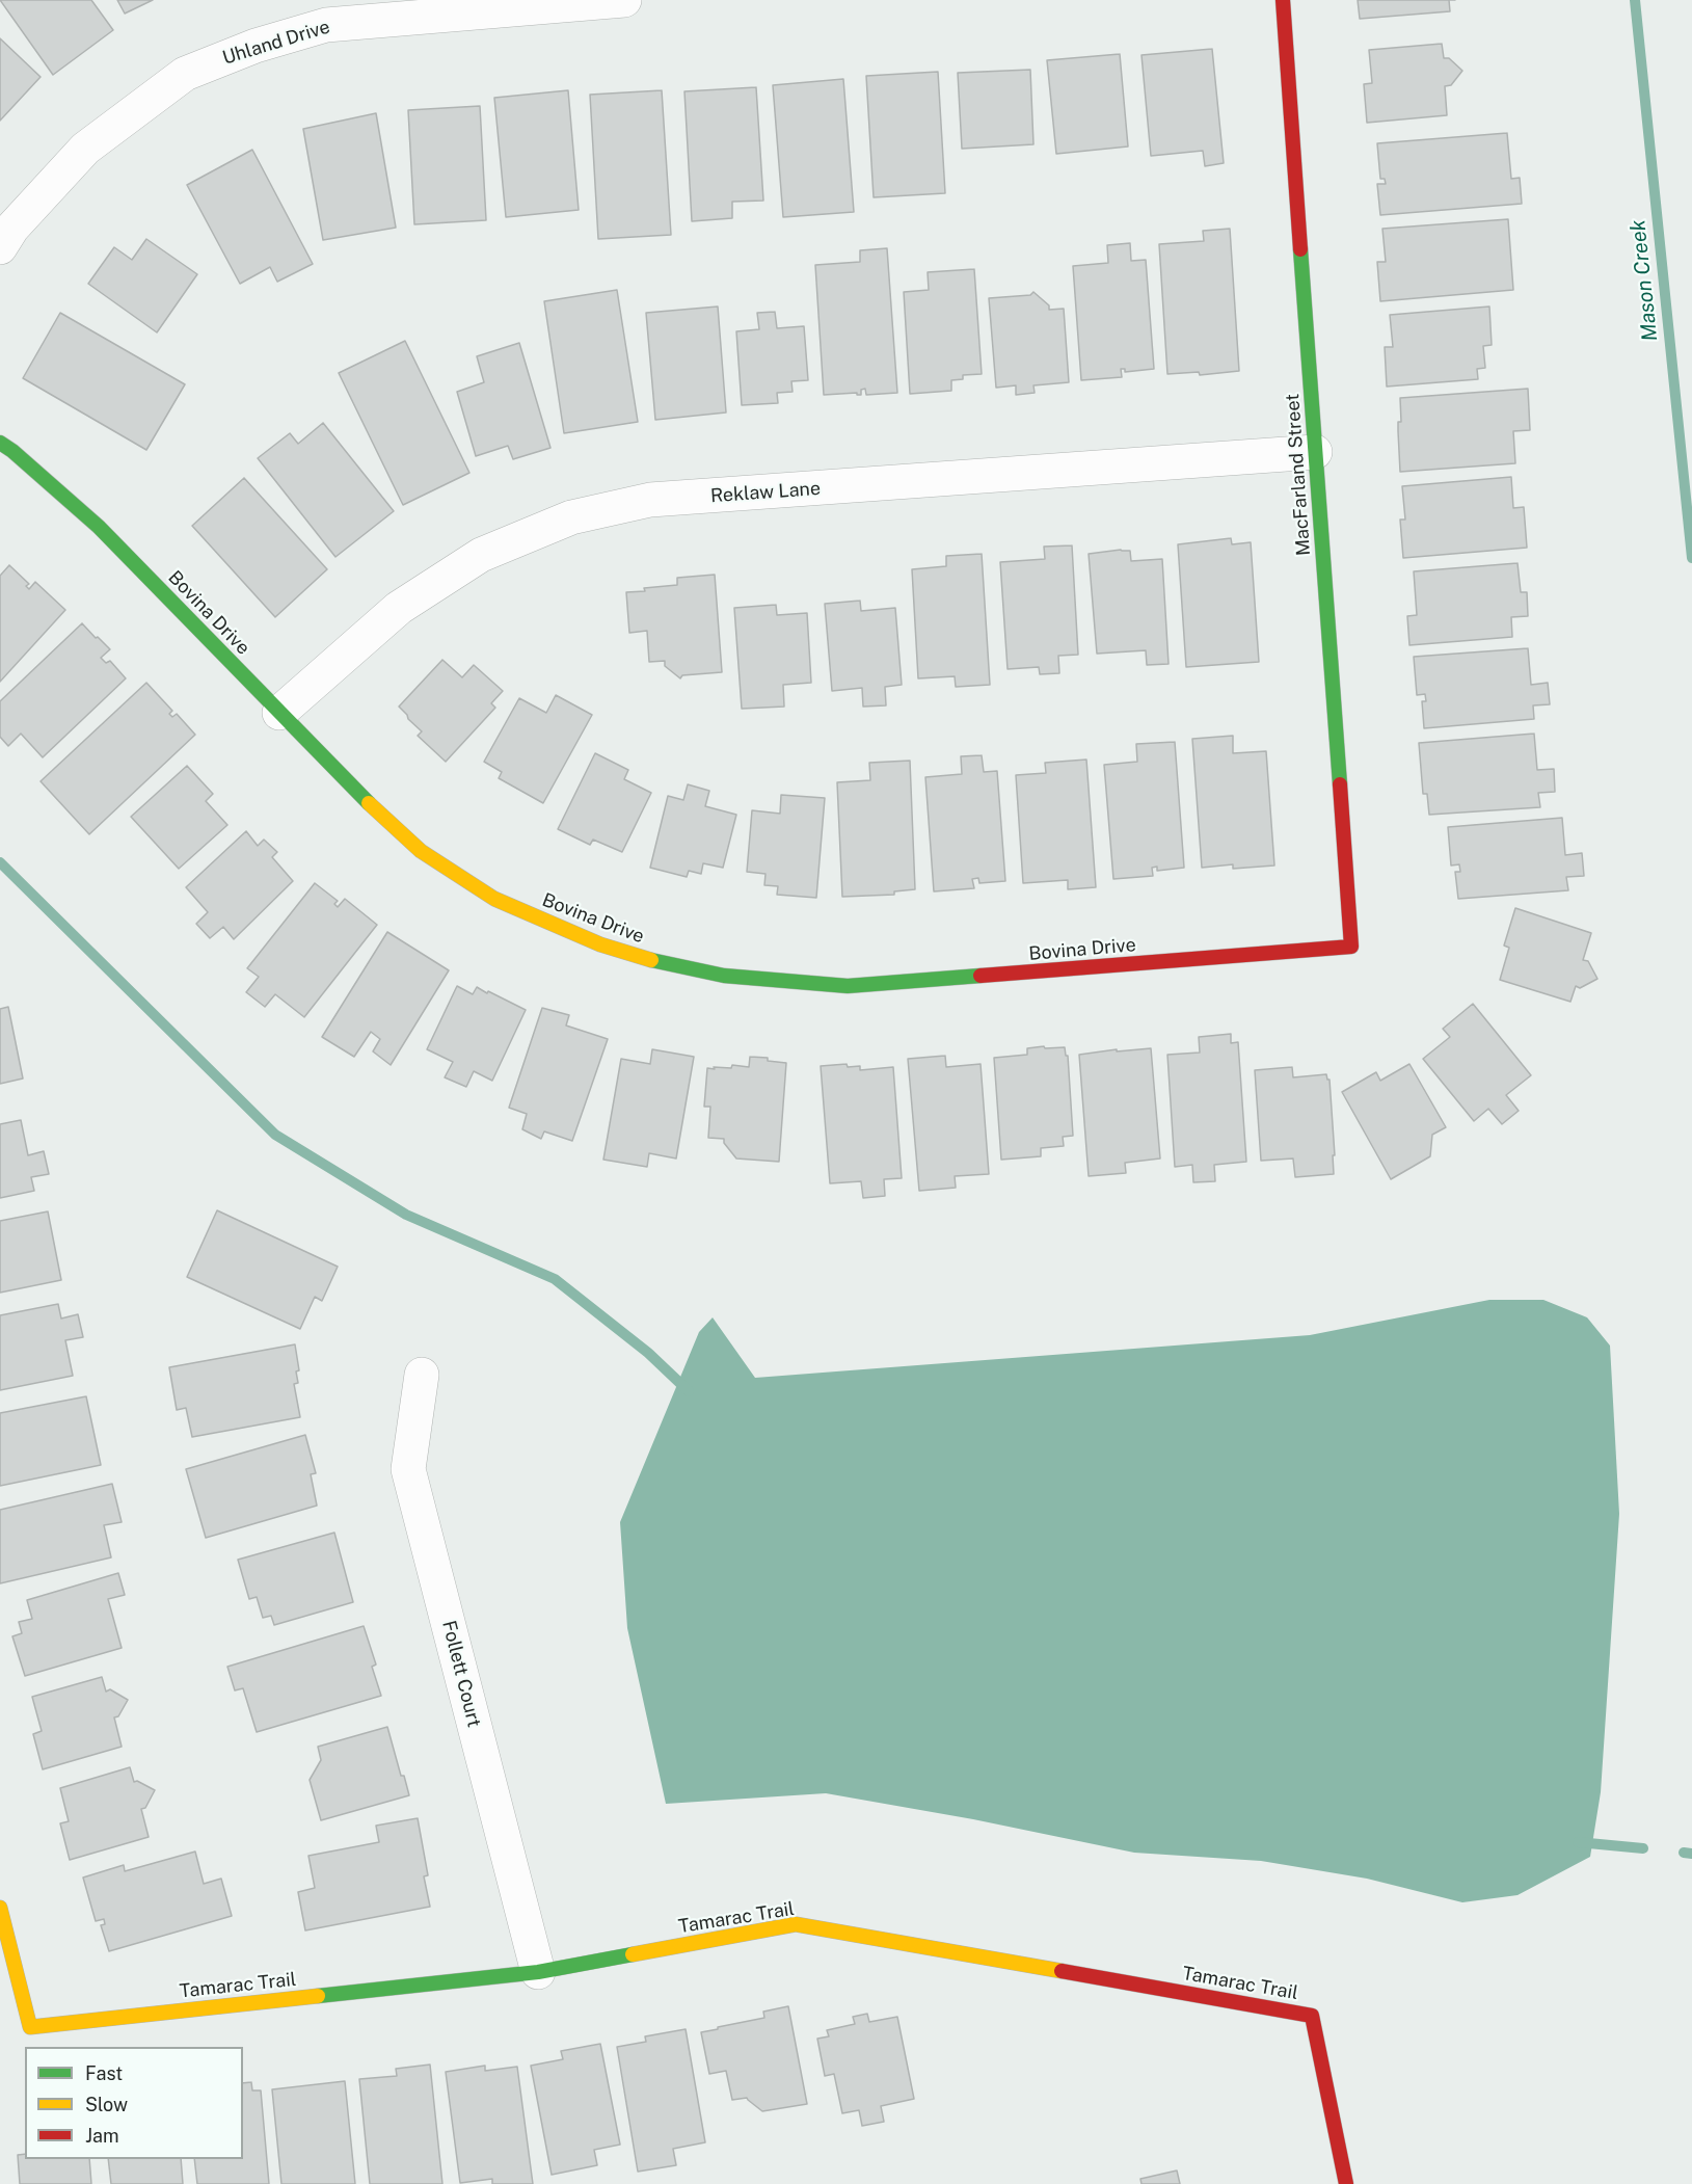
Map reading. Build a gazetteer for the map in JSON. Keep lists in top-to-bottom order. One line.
{"streets":{"street":["Uhland Drive","MacFarland Street","Reklaw Lane","Bovina Drive","Follett Court","Tamarac Trail"]},"crossings":[["MacFarland Street","Reklaw Lane"],["MacFarland Street","Bovina Drive"],["Reklaw Lane","Bovina Drive"],["Follett Court","Tamarac Trail"]],"water":["Mason Creek"],"legend":["Fast","Slow","Jam"]}
